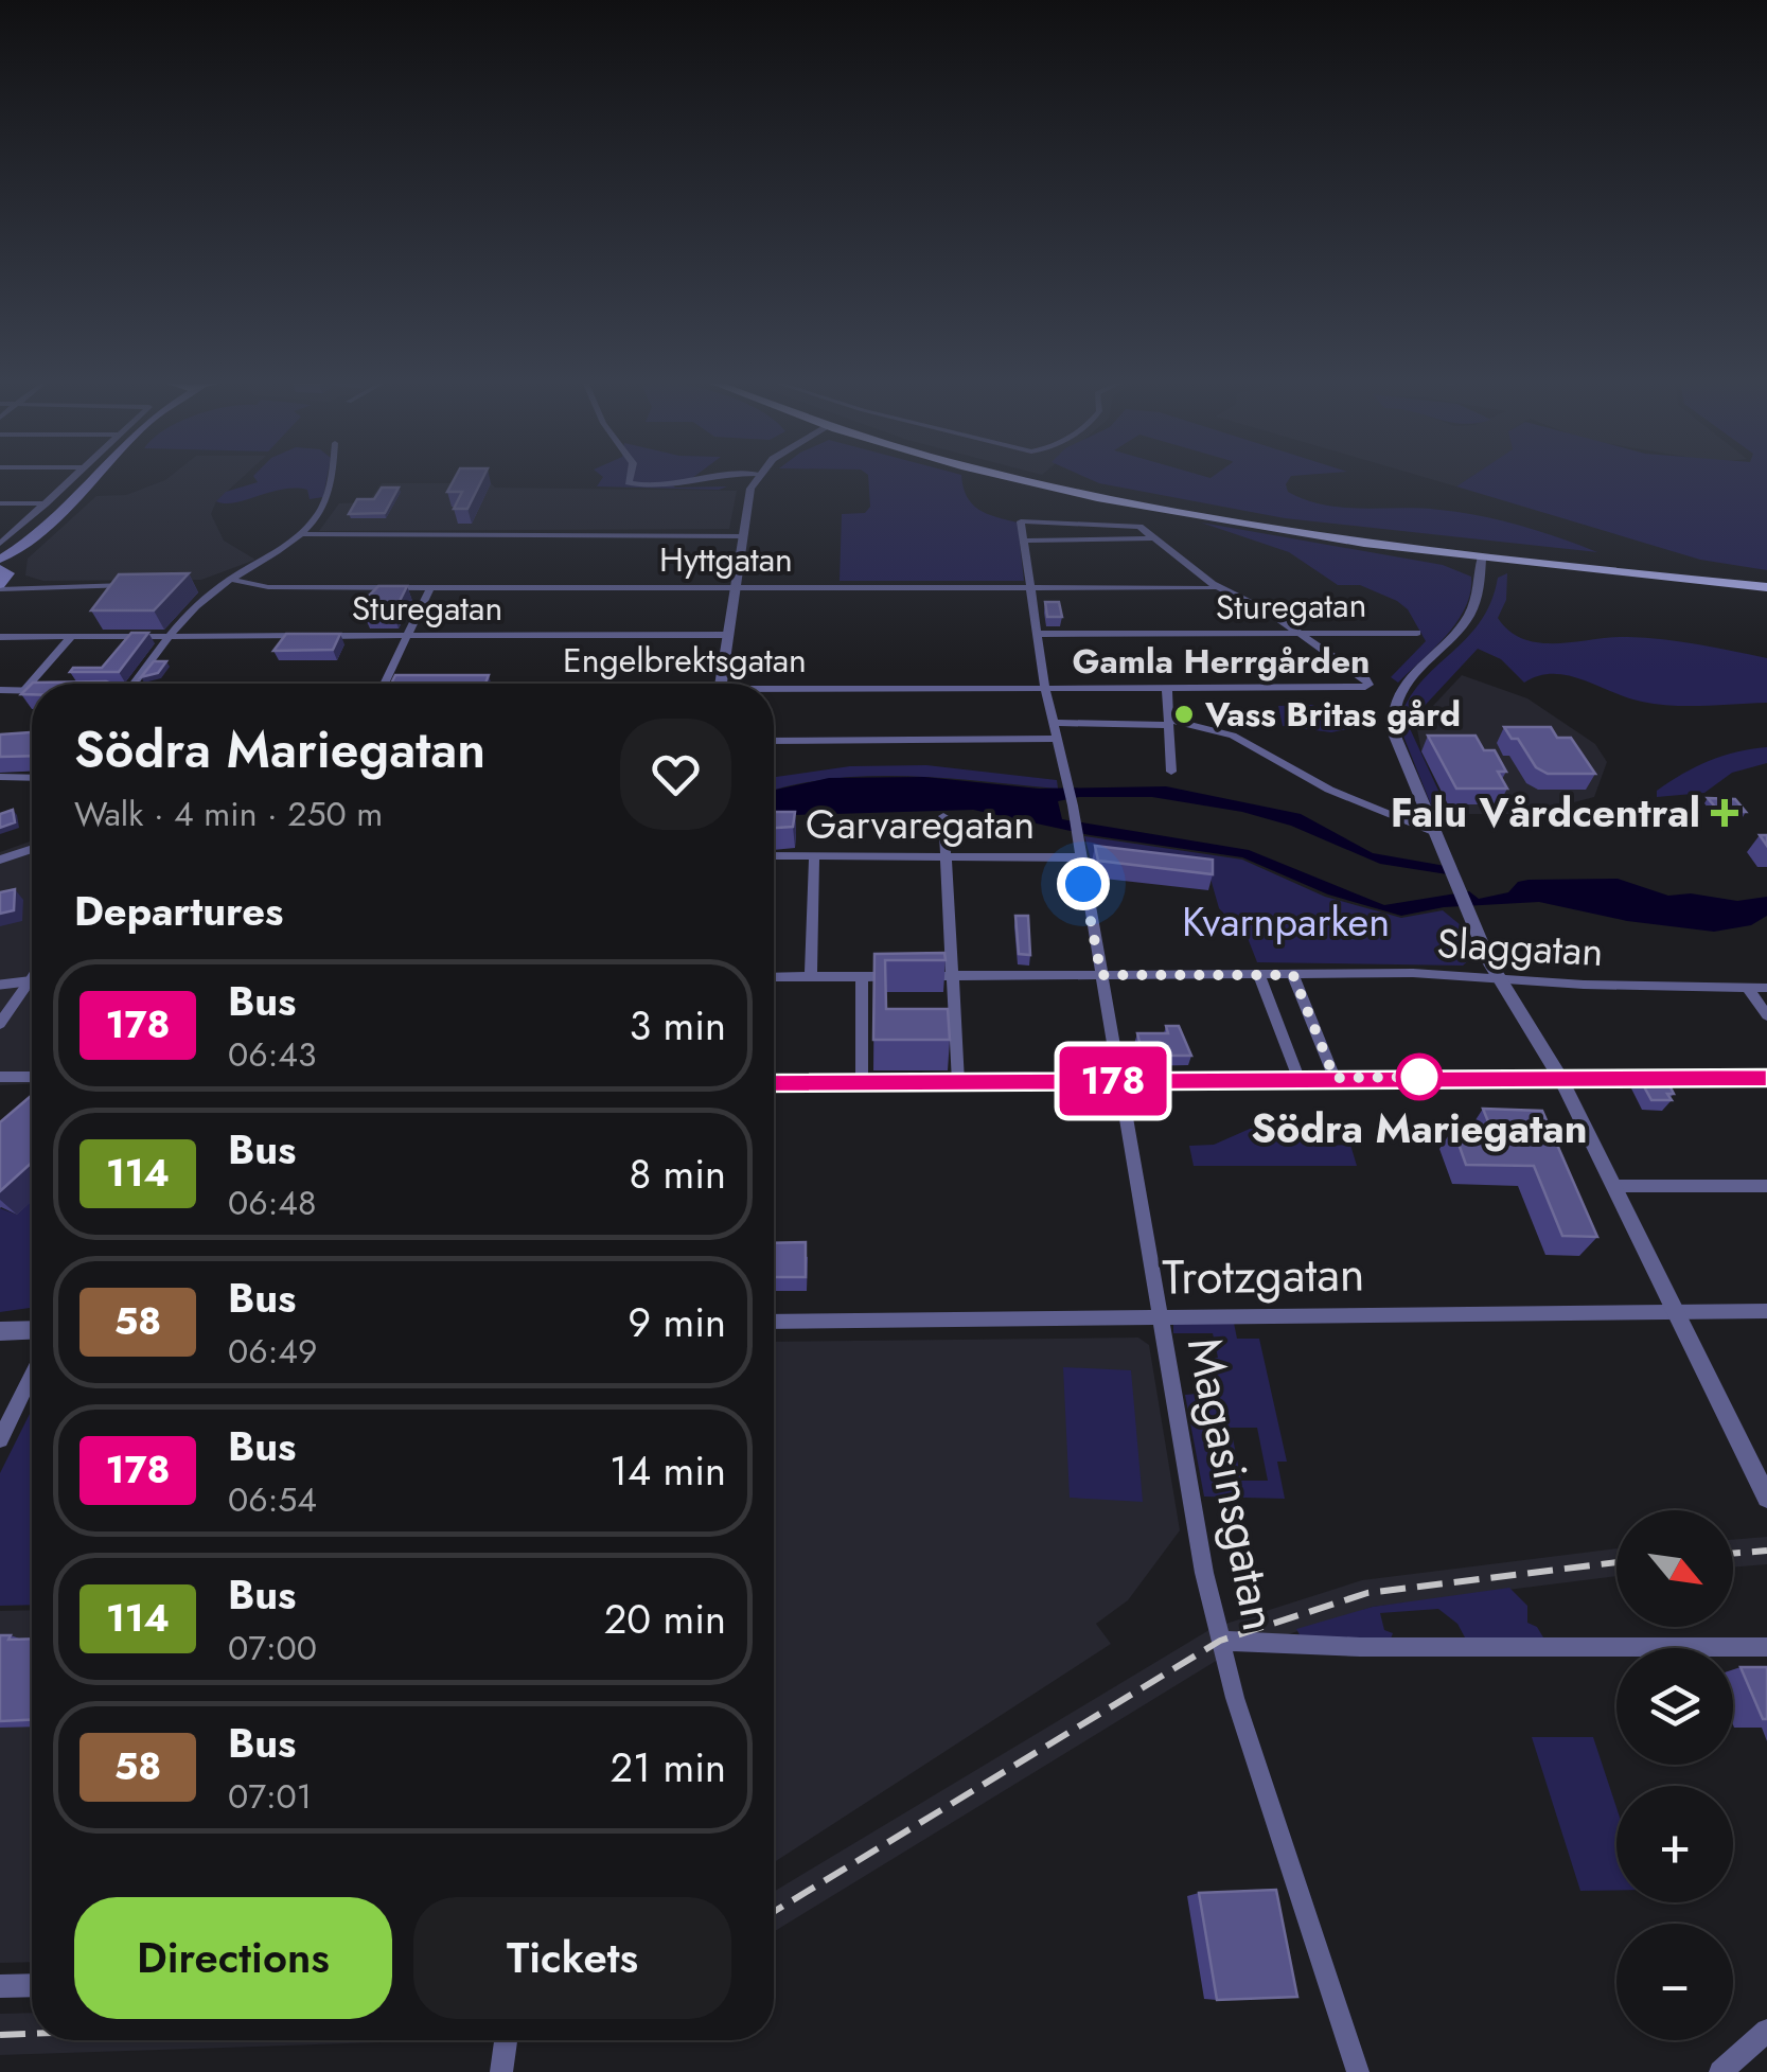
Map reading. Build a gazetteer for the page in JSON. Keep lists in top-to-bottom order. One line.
{"streets":{"street":["Hyttgatan","Sturegatan","Engelbrektsgatan","Garvaregatan","Slaggatan","Trotzgatan","Magasinsgatan"]},"crossings":[["Sturegatan","Engelbrektsgatan"],["Garvaregatan","Magasinsgatan"],["Slaggatan","Magasinsgatan"],["Trotzgatan","Magasinsgatan"]],"districts":["Gamla Herrgården"],"parks":["Kvarnparken"],"places":{"other":["Vass Britas gård","Södra Mariegatan"],"health":["Falu Vårdcentral"]},"lines":["bus line 178"],"north":"bottom right","page":{"on_map":"178","heading":[["Södra Mariegatan","Walk · 4 min · 250 m"],"Departures"],"list":[{"mark":"178","name":"Bus","note":"06:43","value":"3 min"},{"mark":"114","name":"Bus","note":"06:48","value":"8 min"},{"mark":"58","name":"Bus","note":"06:49","value":"9 min"},{"mark":"178","name":"Bus","note":"06:54","value":"14 min"},{"mark":"114","name":"Bus","note":"07:00","value":"20 min"},{"mark":"58","name":"Bus","note":"07:01","value":"21 min"}],"map_buttons":["+","−"],"buttons":["Directions","Tickets"]}}
